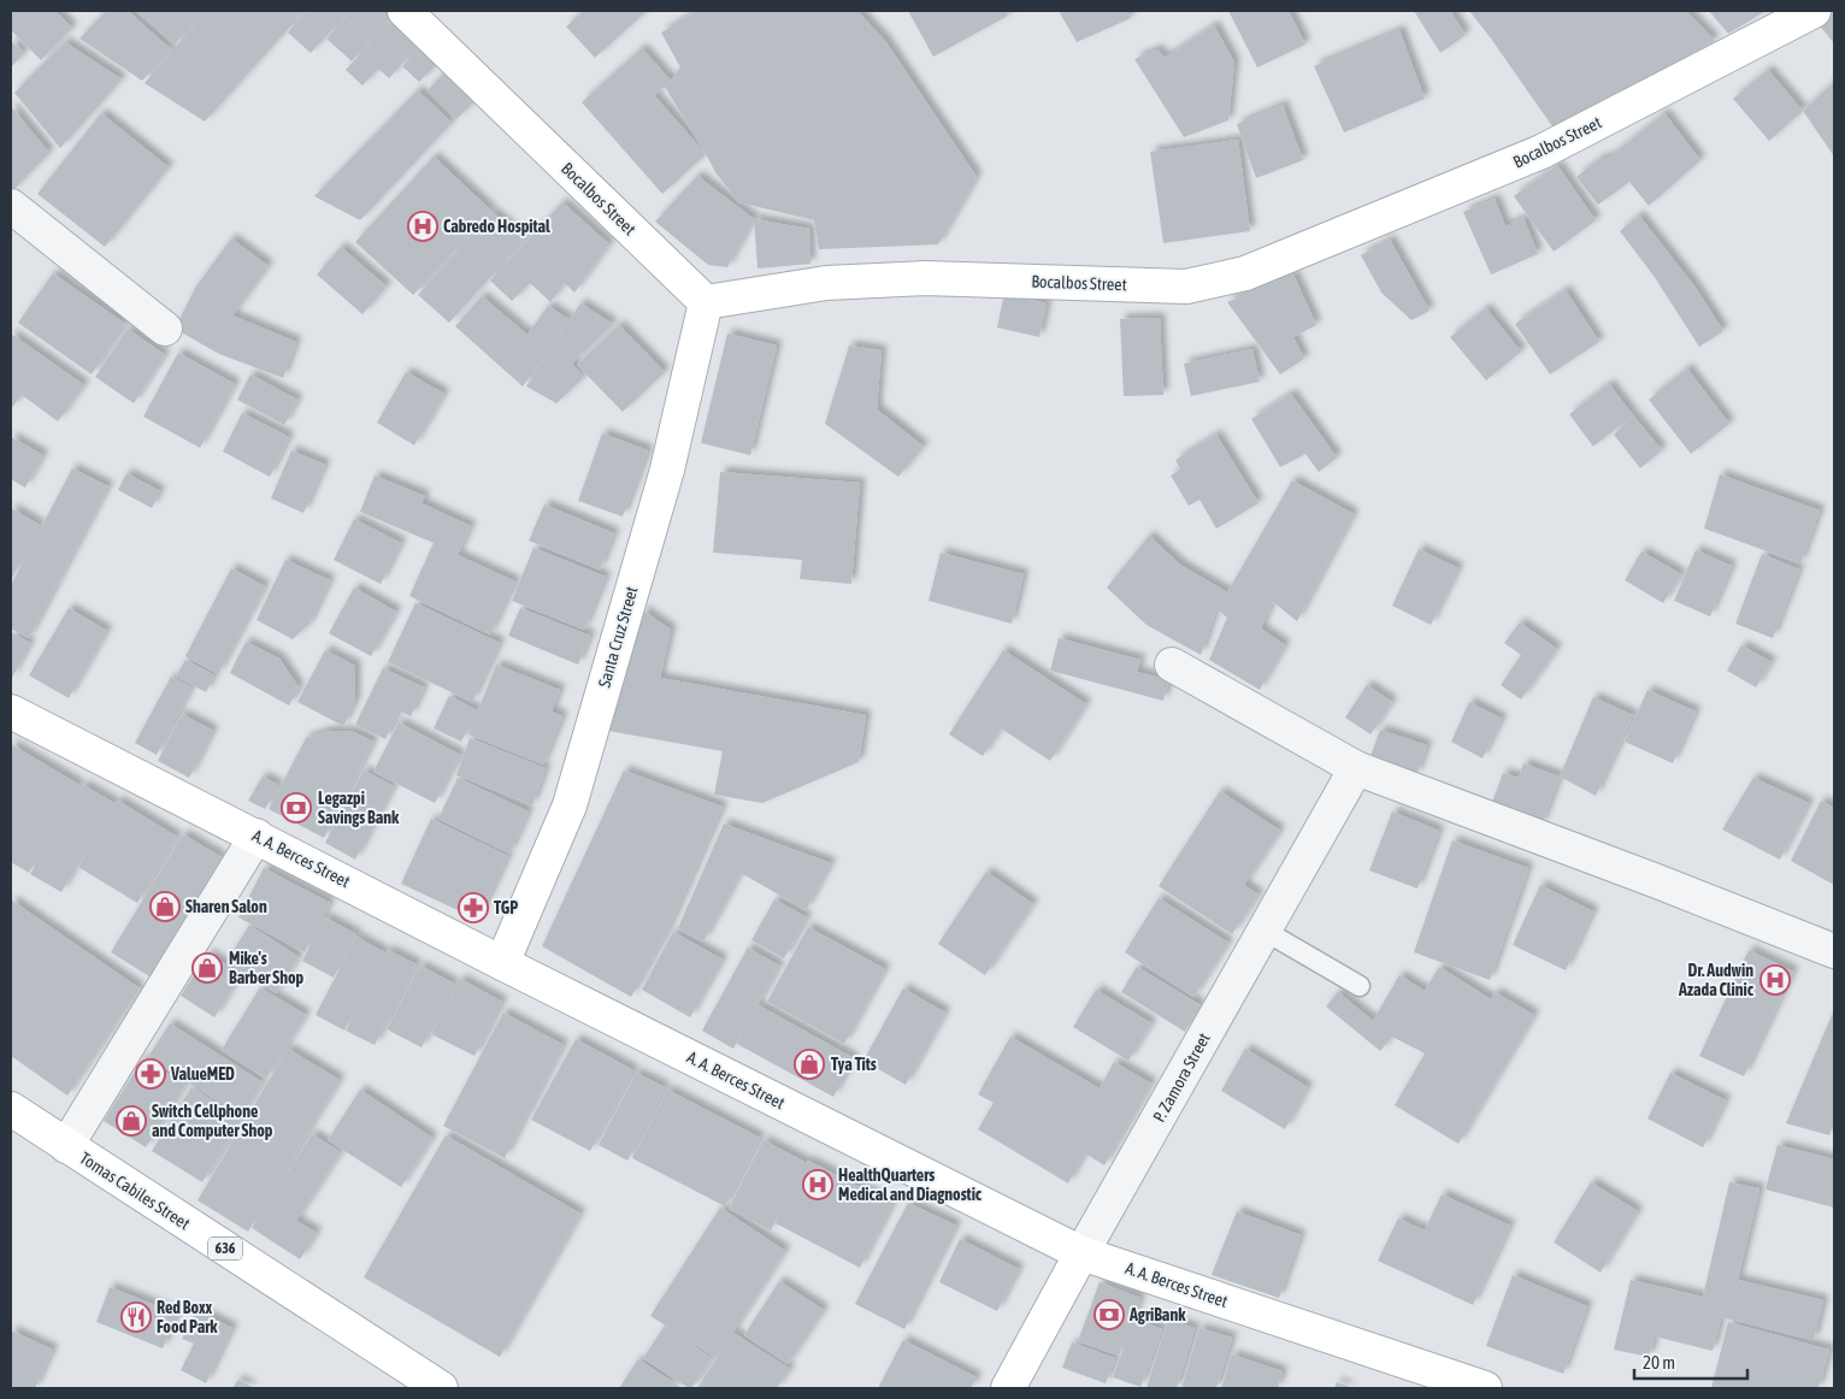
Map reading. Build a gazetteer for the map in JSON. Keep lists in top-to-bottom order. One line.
{"streets":{"street":["Bocalbos Street","Santa Cruz Street","A. A. Berces Street","P. Zamora Street","Tomas Cabiles Street","636"]},"crossings":[["Bocalbos Street","Santa Cruz Street"],["Santa Cruz Street","A. A. Berces Street"],["A. A. Berces Street","P. Zamora Street"]],"places":{"hospital":["Cabredo Hospital","Dr. Audwin Azada Clinic","HealthQuarters Medical and Diagnostic"],"bank":["Legazpi Savings Bank","AgriBank"],"shop":["Sharen Salon","Mike's Barber Shop","Tya Tits","Switch Cellphone and Computer Shop"],"pharmacy":["TGP","ValueMED"],"restaurant":["Red Boxx Food Park"]},"scale_bar":"20 m"}
